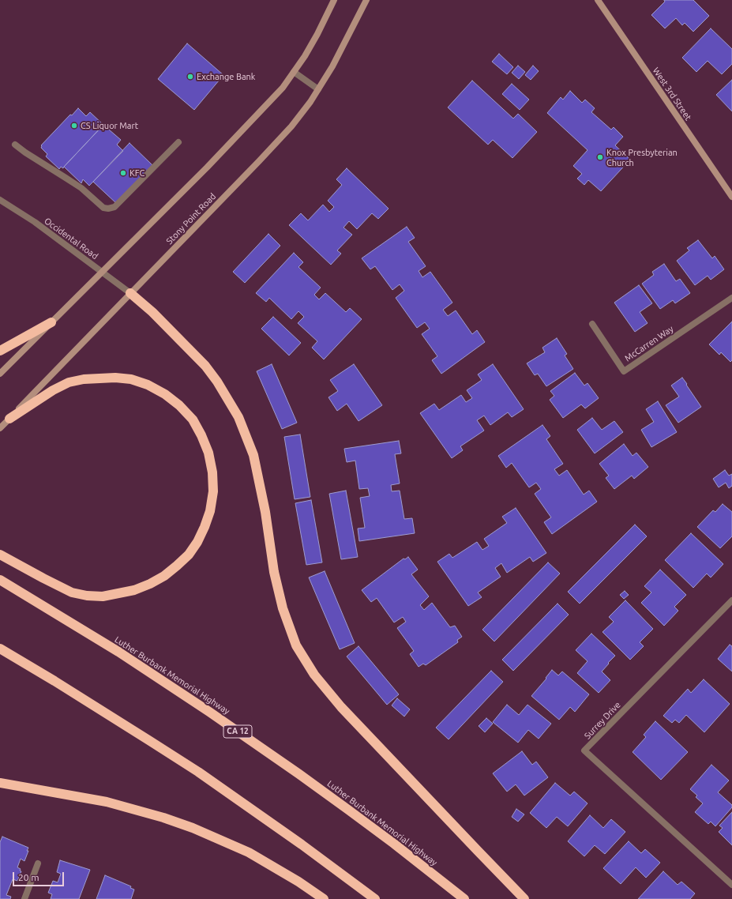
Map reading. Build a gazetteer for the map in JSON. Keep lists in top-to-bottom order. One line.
{"streets":{"highway":["Luther Burbank Memorial Highway","CA 12"],"main road":["West 3rd Street","Stony Point Road"],"street":["Occidental Road","McCarren Way","Surrey Drive"]},"crossings":[["Stony Point Road","Occidental Road"]],"places":["Exchange Bank","CS Liquor Mart","Knox Presbyterian Church","KFC"],"scale_bar":"20 m"}
